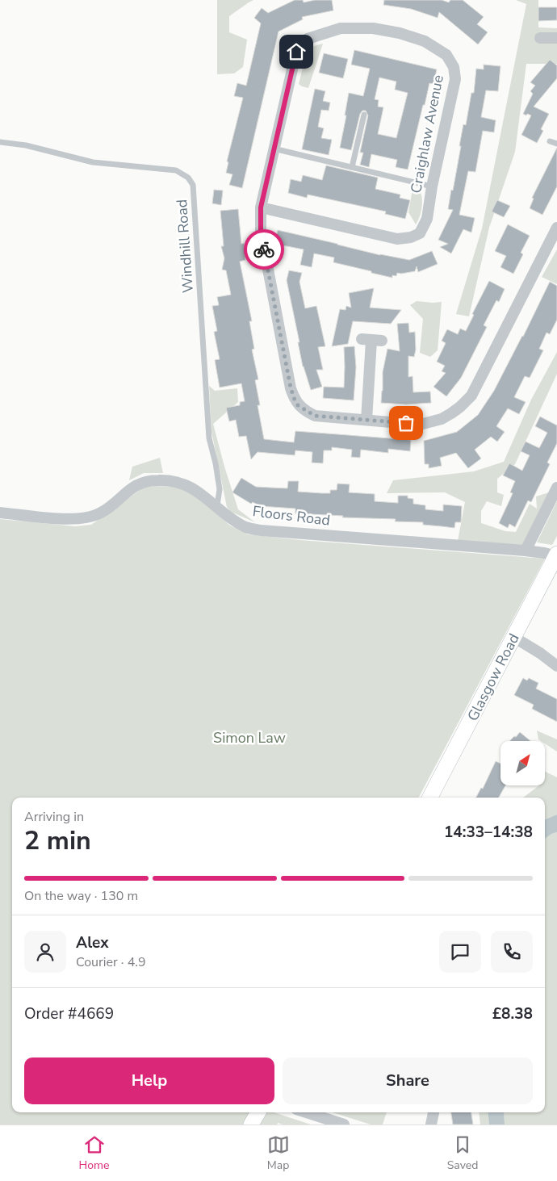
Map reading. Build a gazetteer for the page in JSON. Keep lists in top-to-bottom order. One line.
{"streets":{"main road":["Glasgow Road"],"street":["Craighlaw Avenue","Floors Road"],"lane":["Windhill Road"]},"crossings":[["Windhill Road","Floors Road"],["Floors Road","Glasgow Road"]],"parks":["Simon Law"],"north":"top right","page":{"heading":["2 min","Arriving in","14:33–14:38"],"panel":["Alex","Courier · 4.9","Order #4669","£8.38"],"bar":"On the way · 130 m","buttons":["Help","Share"],"tabs":["Home","Map","Saved"]}}
